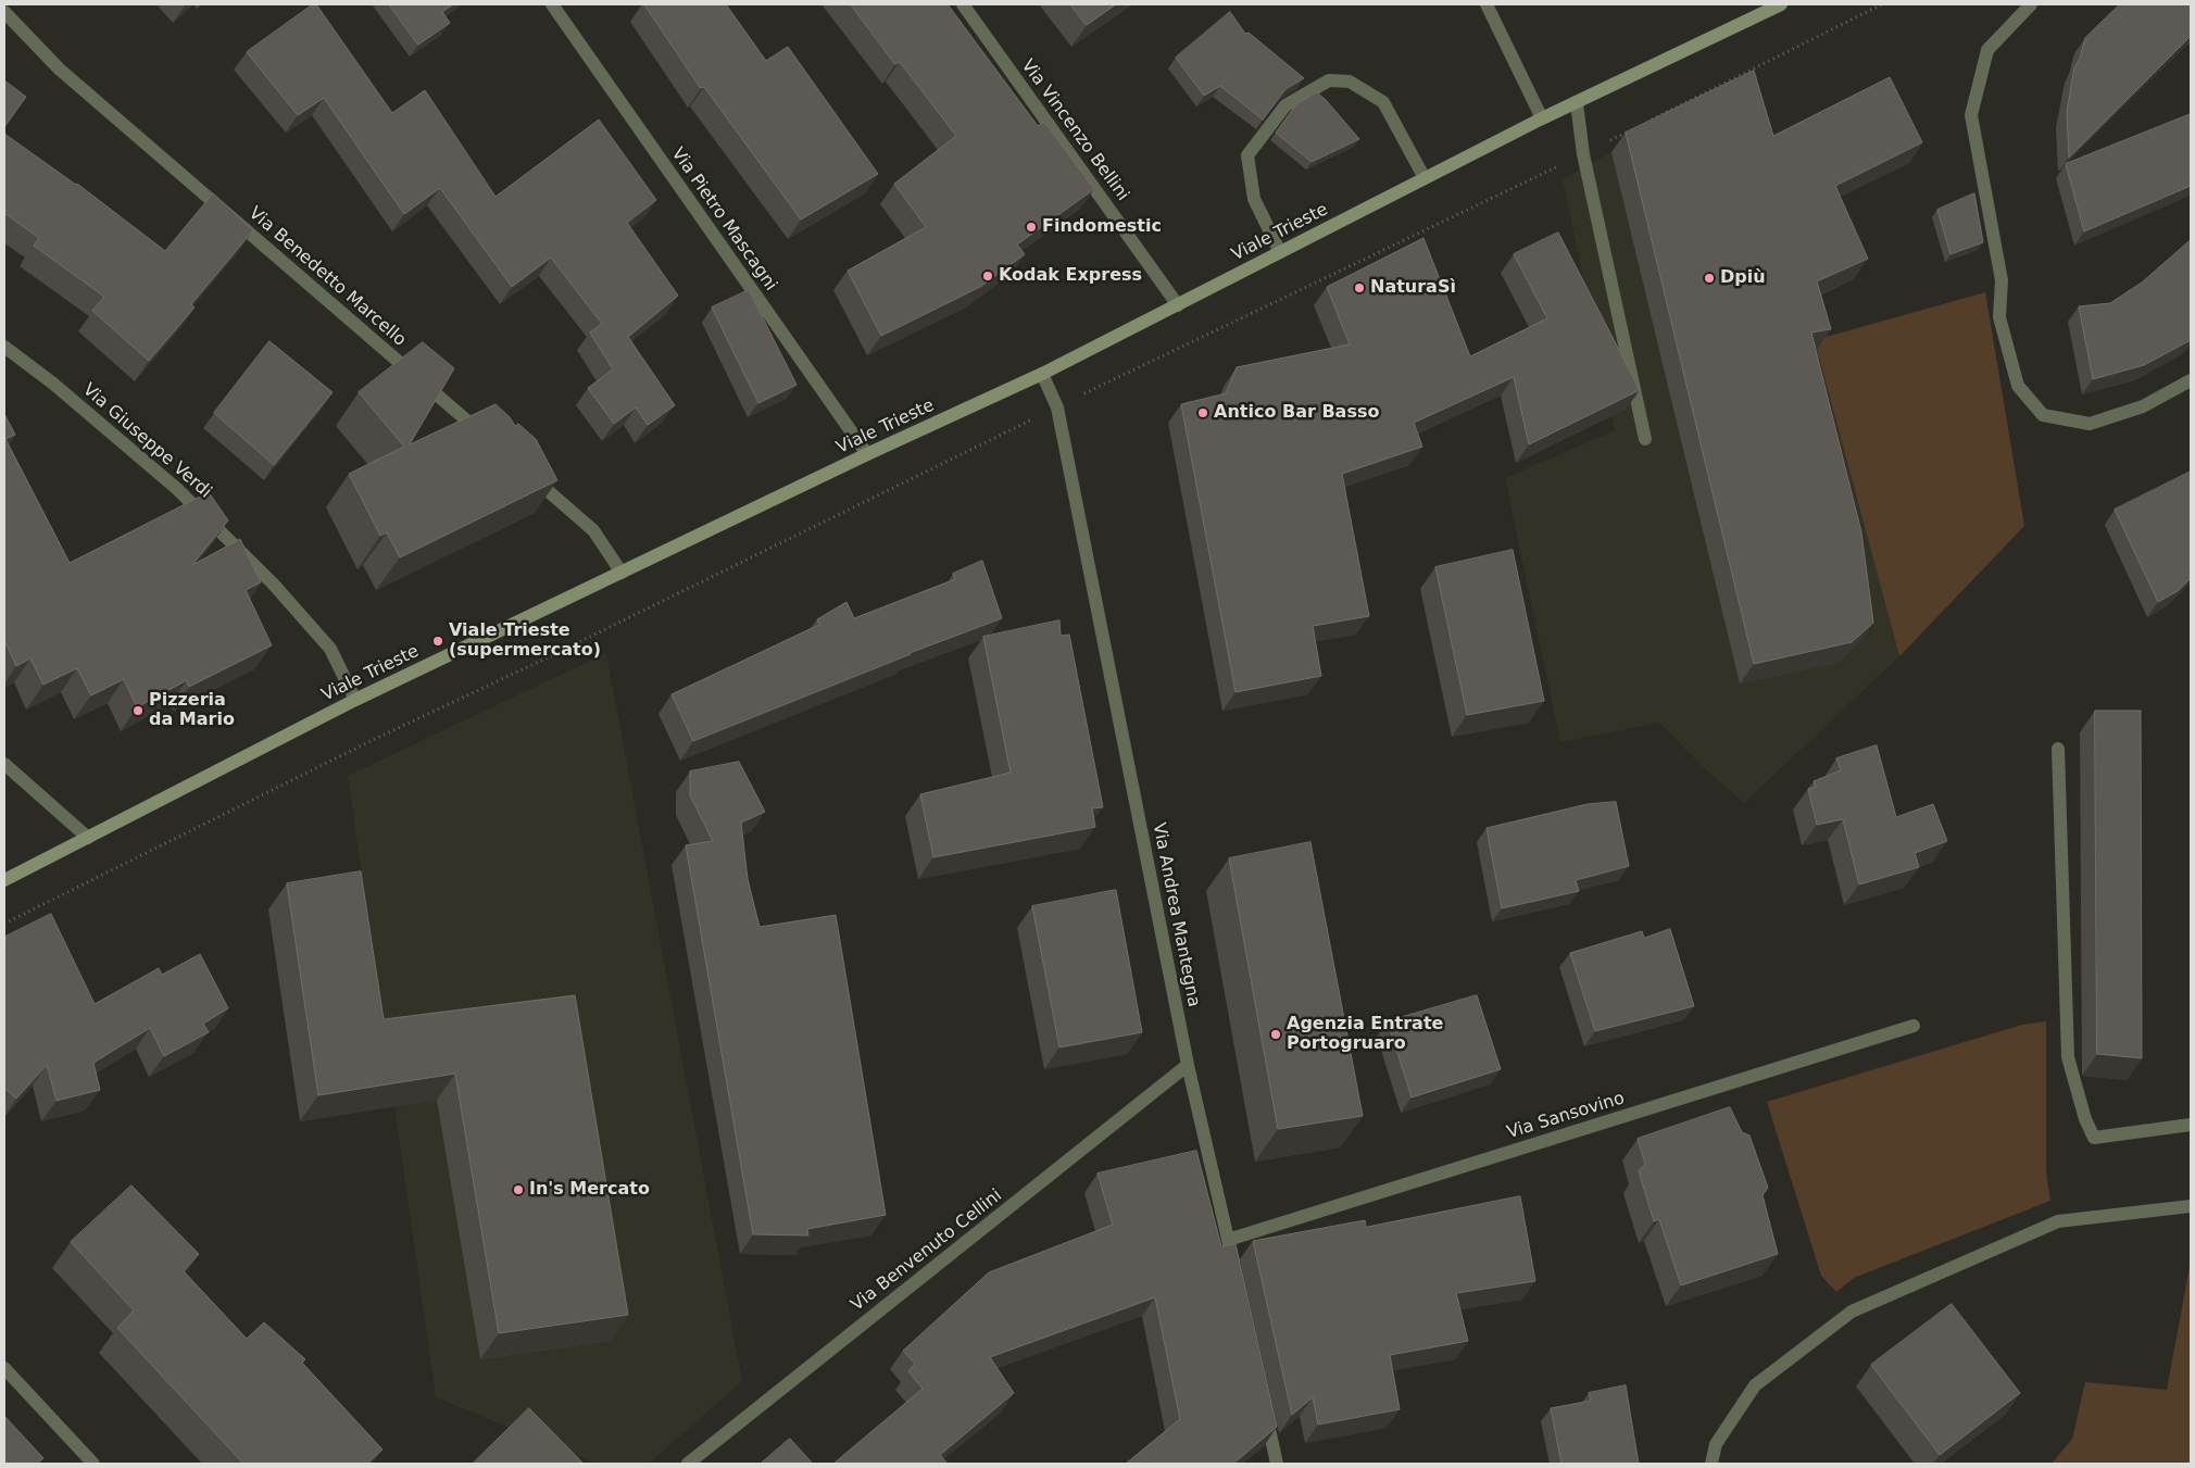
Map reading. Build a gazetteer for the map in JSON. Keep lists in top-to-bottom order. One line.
{"streets":{"main road":["Viale Trieste"],"street":["Via Vincenzo Bellini","Via Pietro Mascagni","Via Benedetto Marcello","Via Giuseppe Verdi","Via Andrea Mantegna","Via Sansovino","Via Benvenuto Cellini"]},"crossings":[["Via Vincenzo Bellini","Viale Trieste"],["Via Pietro Mascagni","Viale Trieste"],["Viale Trieste","Via Giuseppe Verdi"],["Viale Trieste","Via Andrea Mantegna"],["Via Andrea Mantegna","Via Sansovino"],["Via Andrea Mantegna","Via Benvenuto Cellini"]],"places":["Findomestic","Kodak Express","Dpiù","NaturaSì","Antico Bar Basso","Viale Trieste (supermercato)","Pizzeria da Mario","Agenzia Entrate Portogruaro","In's Mercato"]}
